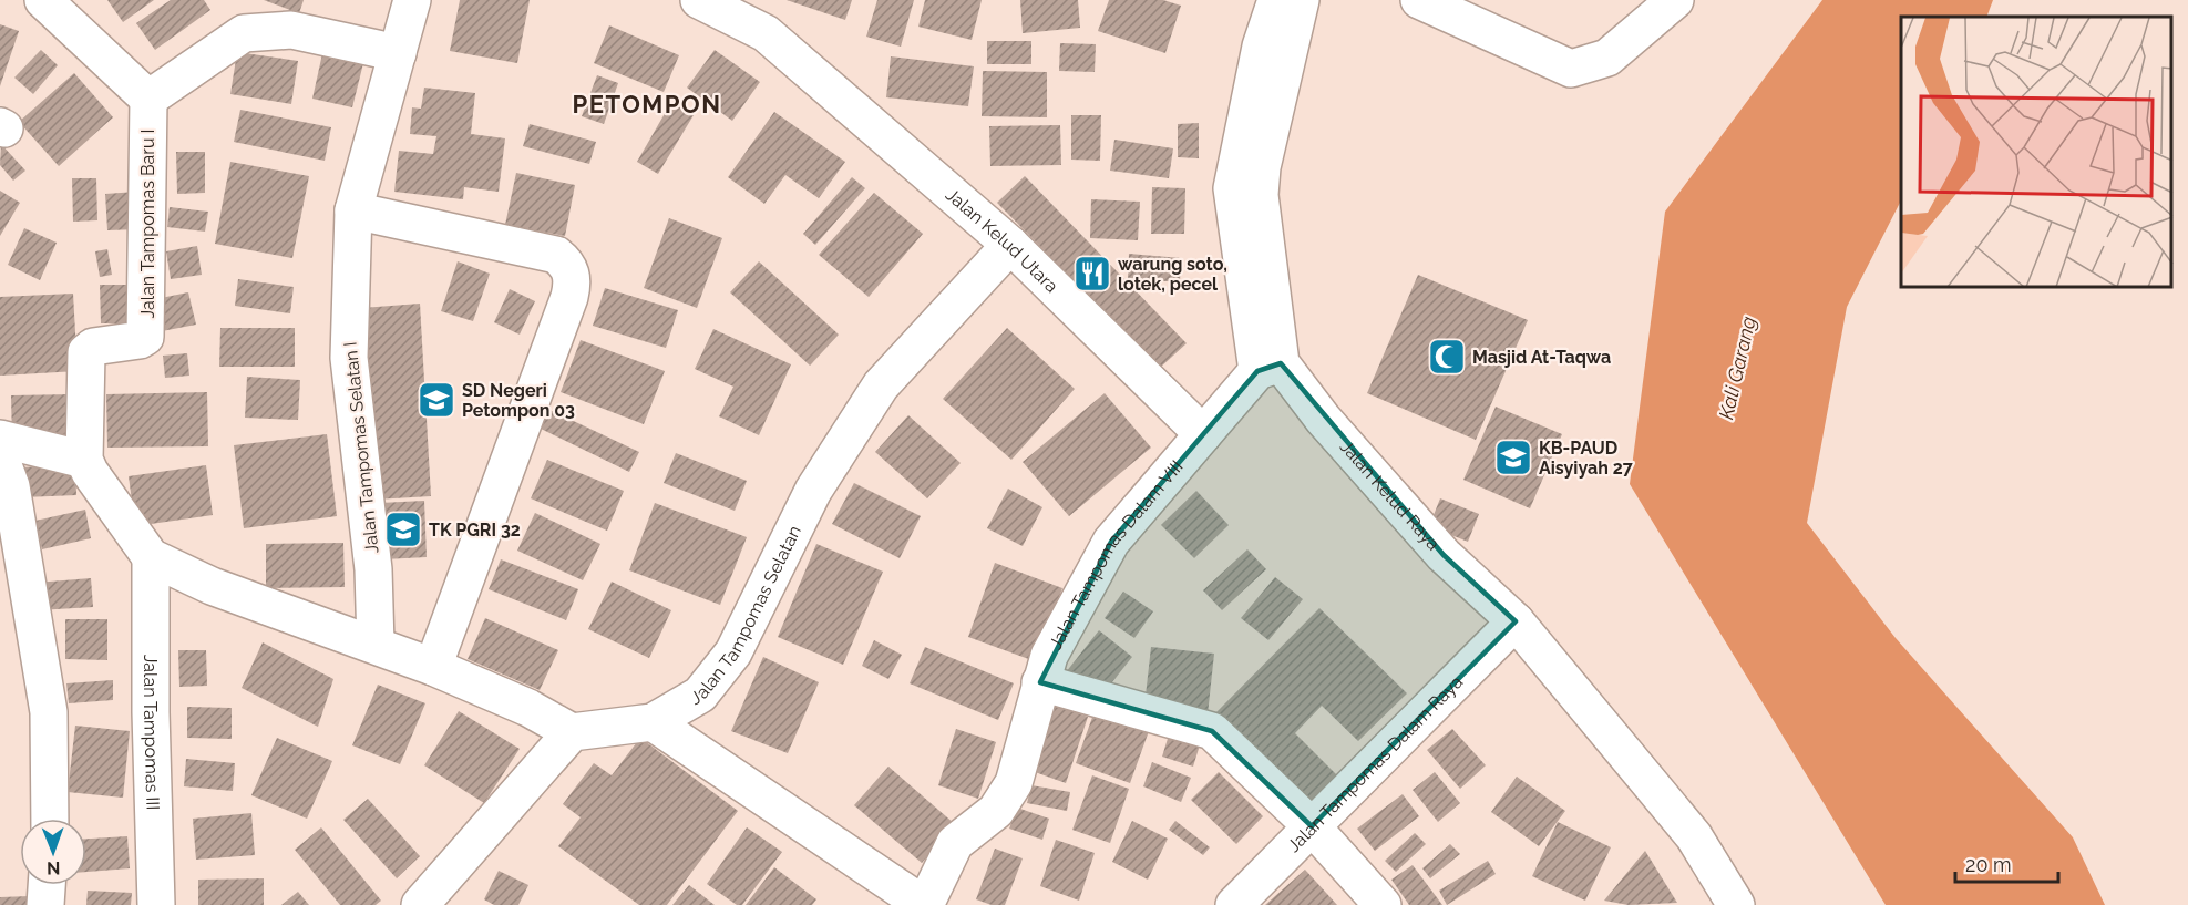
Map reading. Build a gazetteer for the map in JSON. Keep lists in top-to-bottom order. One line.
{"streets":{"street":["Jalan Tampomas Baru I","Jalan Kelud Utara","Jalan Tampomas Selatan I","Jalan Kelud Raya","Jalan Tampomas Dalam VIII","Jalan Tampomas Selatan","Jalan Tampomas III","Jalan Tampomas Dalam Raya"]},"crossings":[["Jalan Kelud Utara","Jalan Tampomas Dalam VIII"],["Jalan Kelud Utara","Jalan Tampomas Selatan"],["Jalan Kelud Raya","Jalan Tampomas Dalam Raya"]],"districts":["PETOMPON"],"water":["Kali Garang"],"places":{"restaurant":["warung soto, lotek, pecel"],"mosque":["Masjid At-Taqwa"],"school or university":["SD Negeri Petompon 03","KB-PAUD Aisyiyah 27","TK PGRI 32"]},"scale_bar":"20 m","north":"bottom"}
